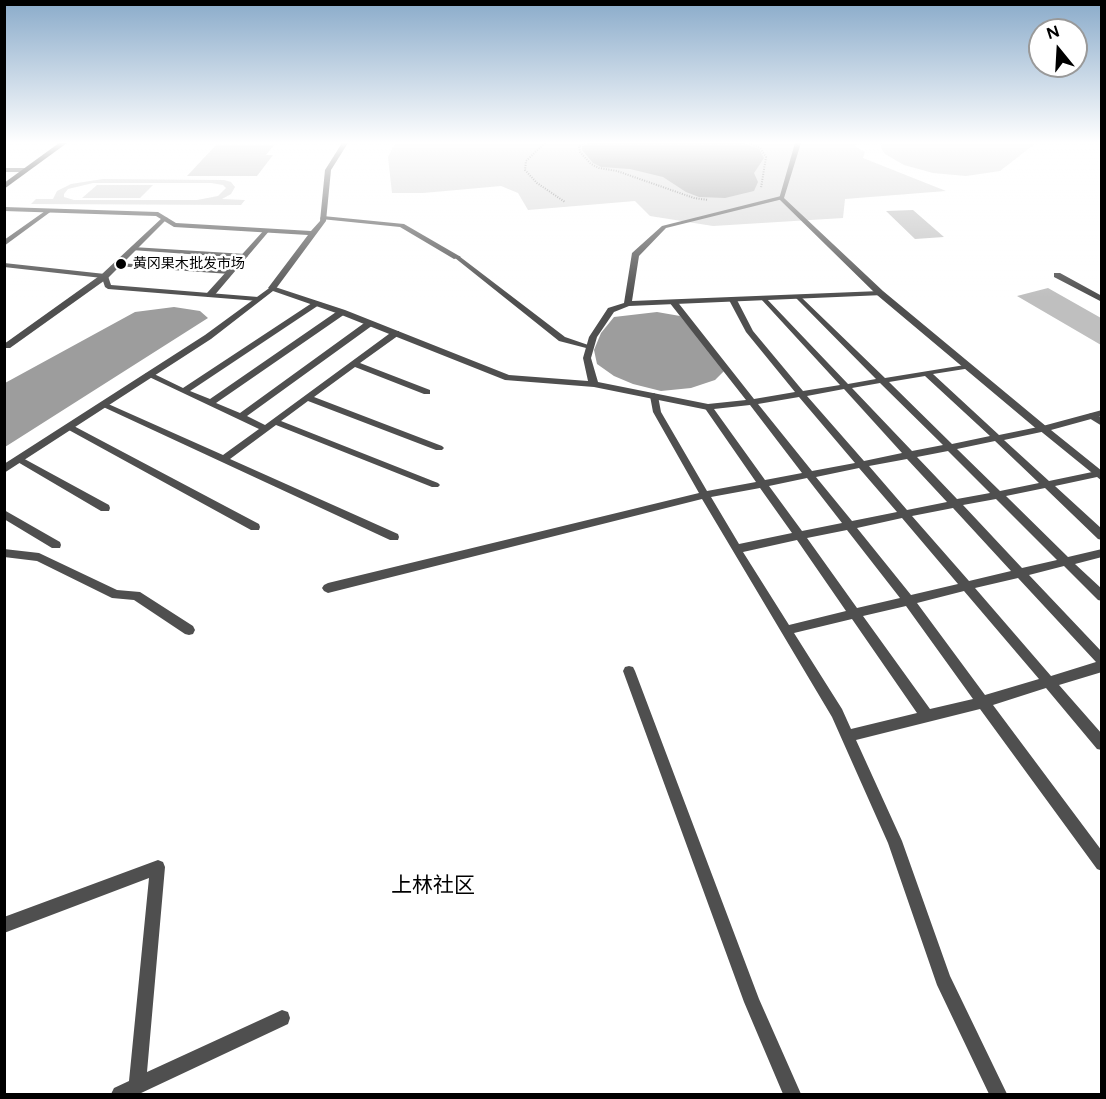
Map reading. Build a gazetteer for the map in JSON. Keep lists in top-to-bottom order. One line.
{"districts":["上林社区"],"places":["黄冈果木批发市场"],"north":"top"}
